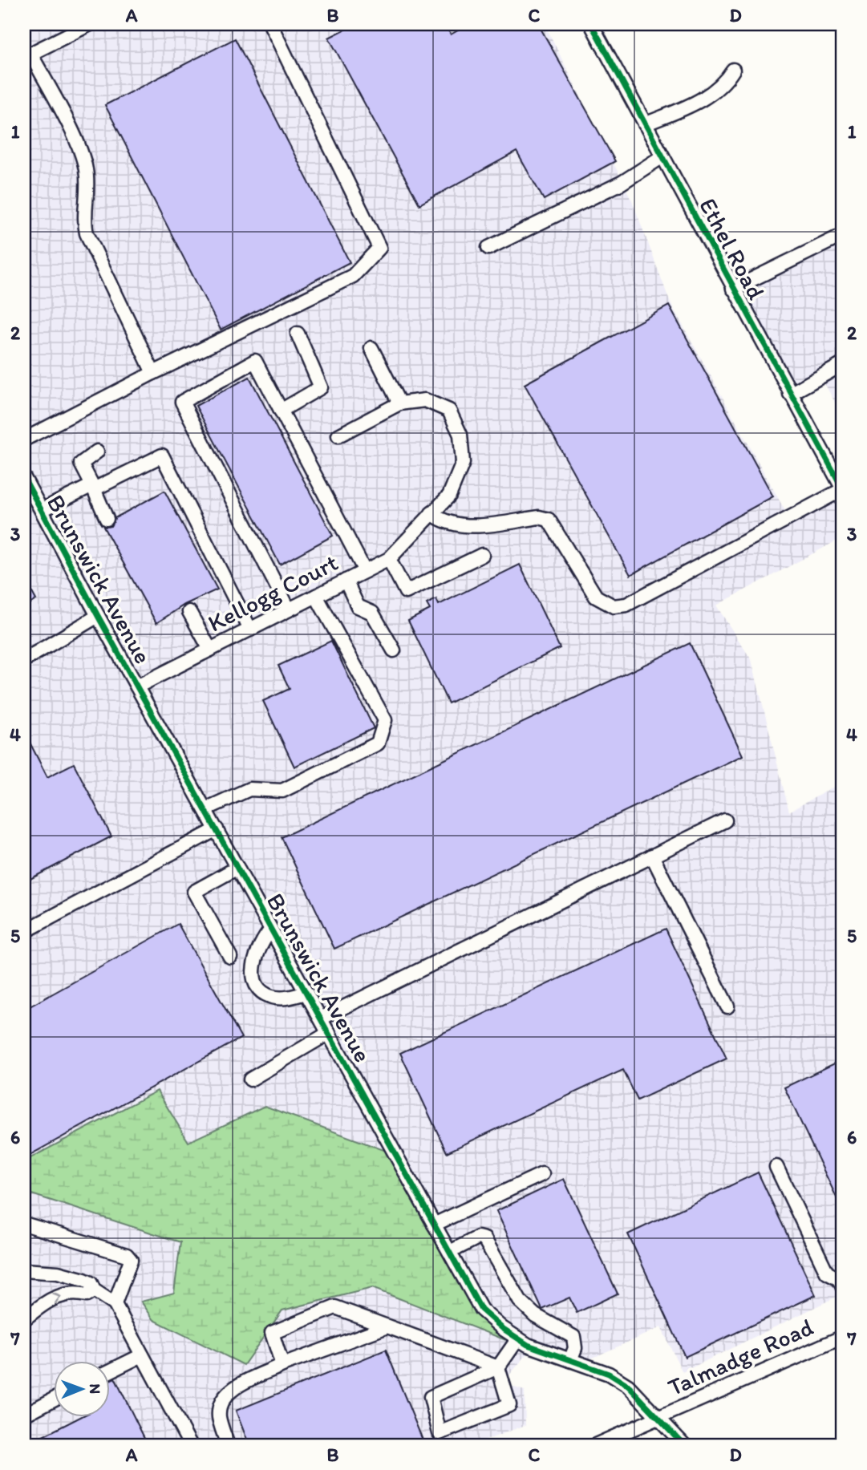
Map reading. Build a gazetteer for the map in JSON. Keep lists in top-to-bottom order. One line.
{"streets":{"street":["Ethel Road","Brunswick Avenue","Kellogg Court","Talmadge Road"]},"crossings":[["Brunswick Avenue","Kellogg Court"],["Brunswick Avenue","Talmadge Road"]],"north":"right","grid":{"columns":["A","B","C","D"],"rows":["1","2","3","4","5","6","7"]}}
